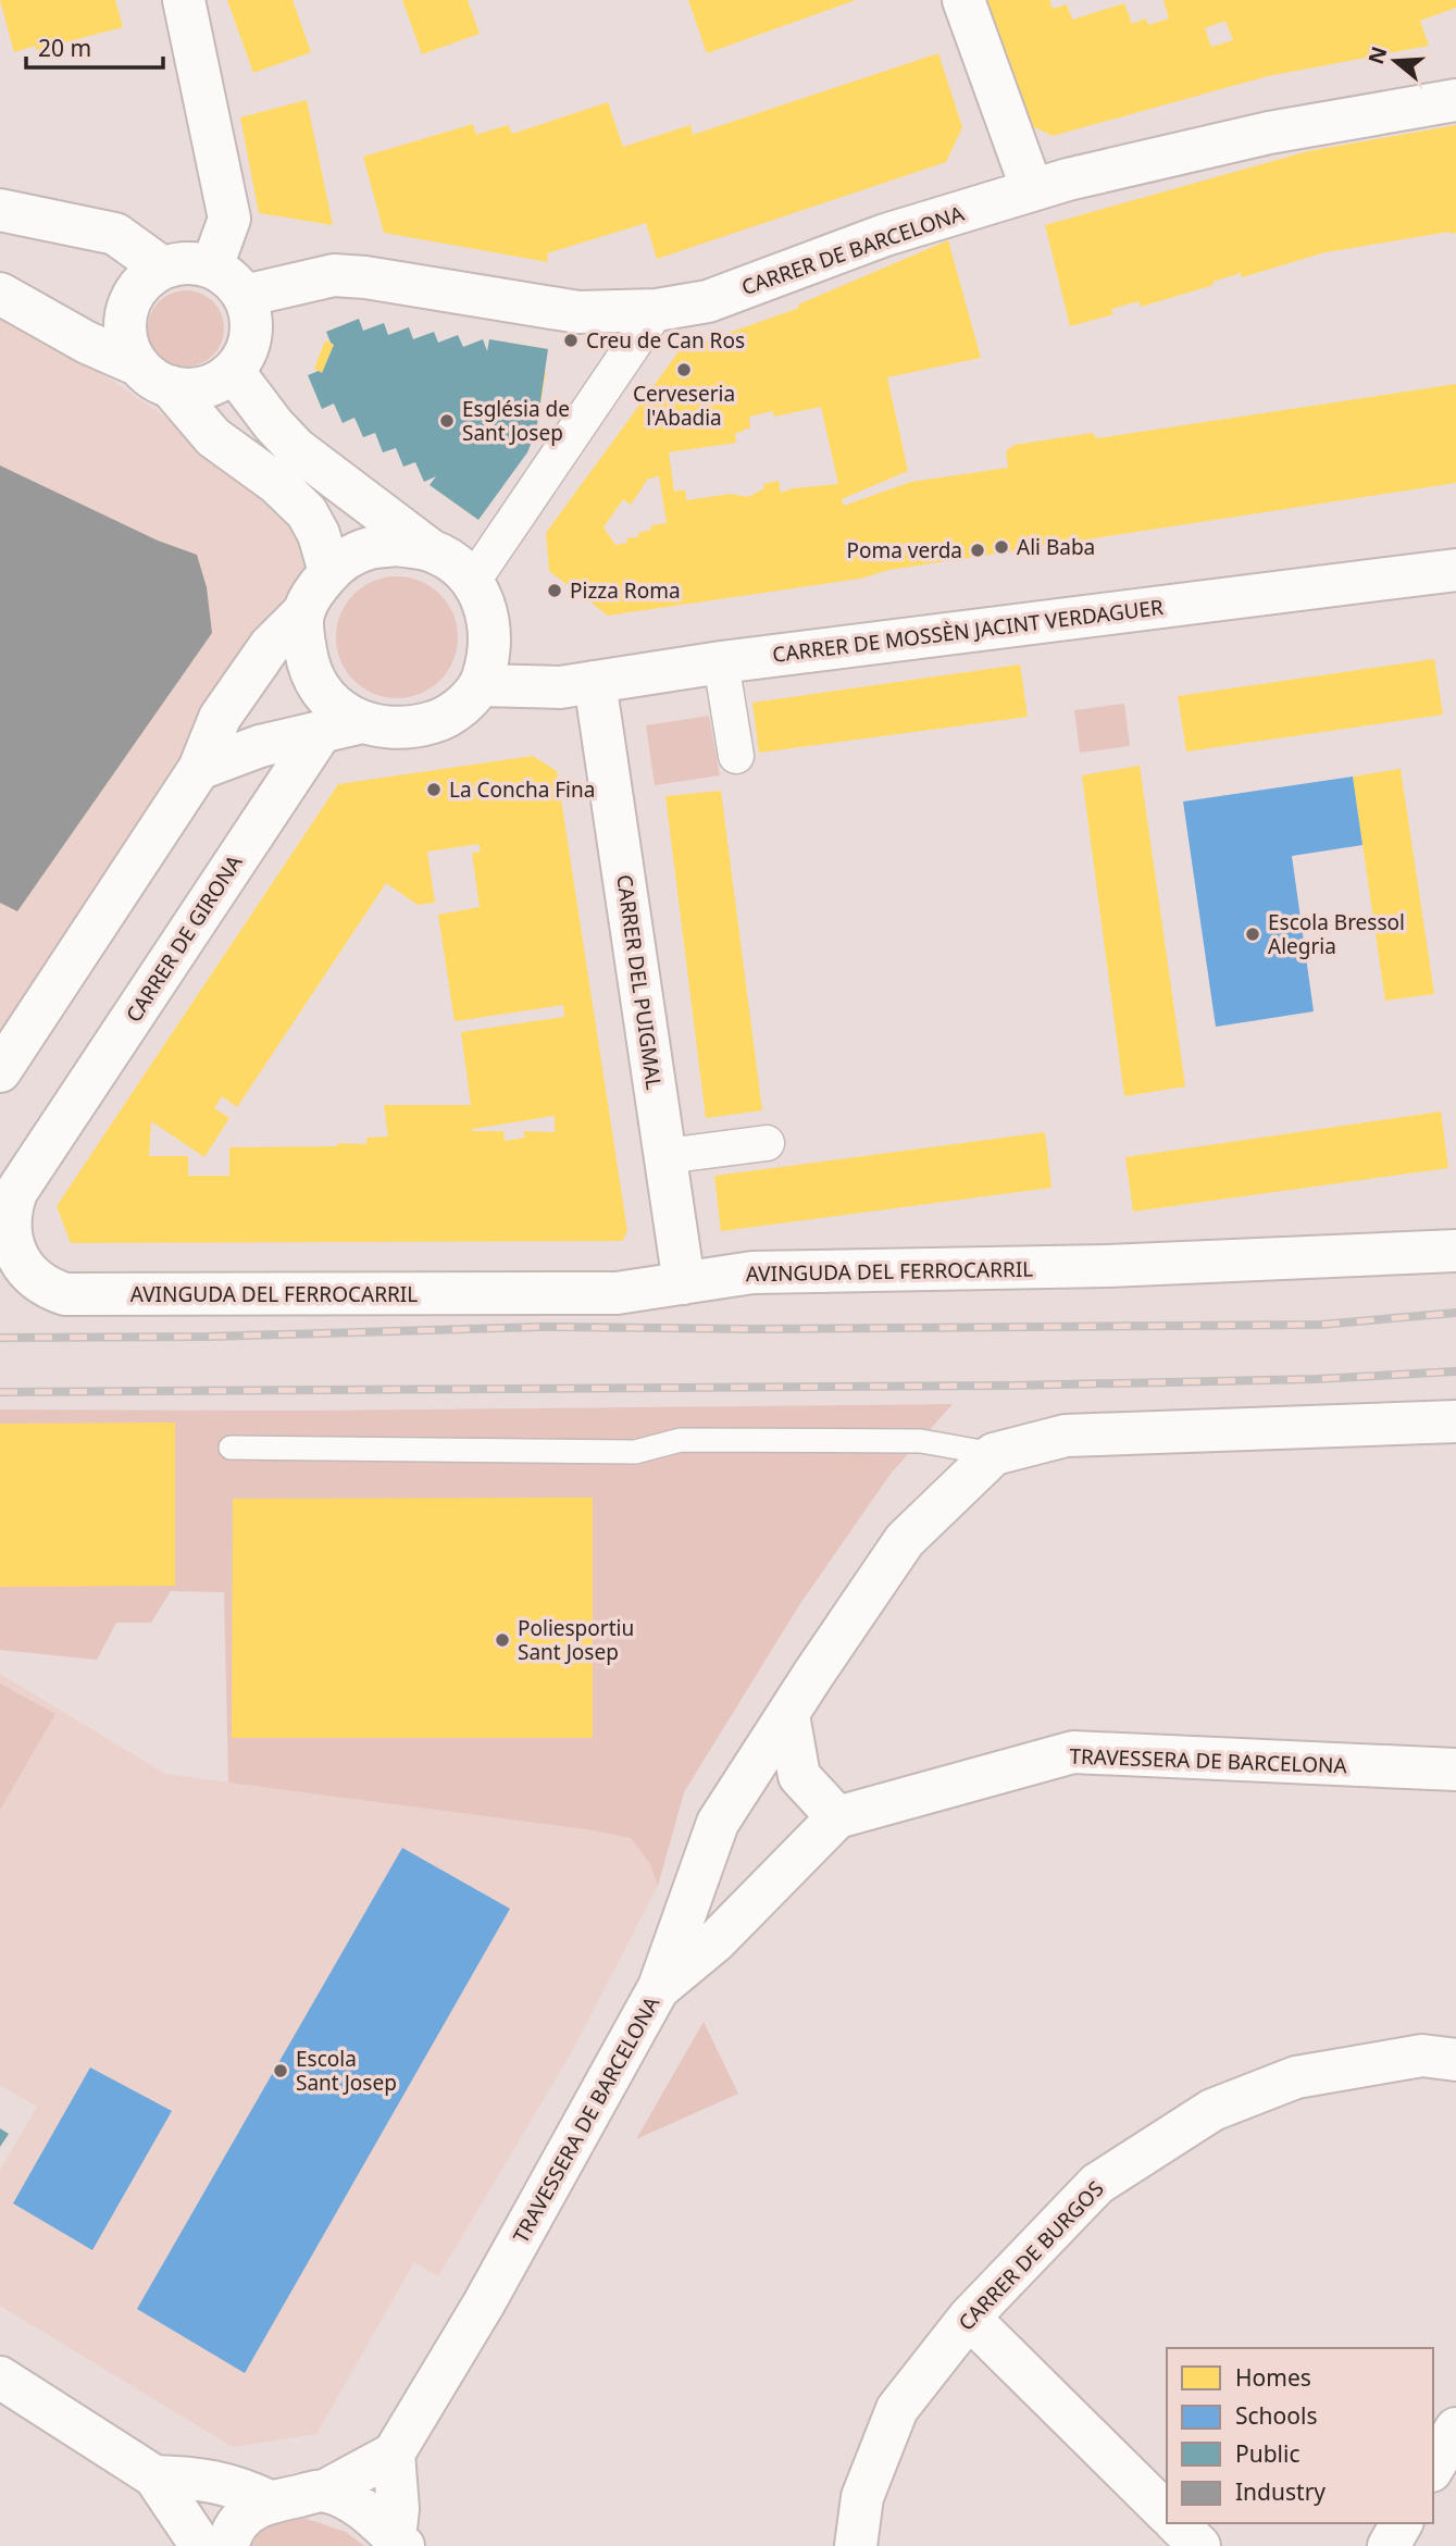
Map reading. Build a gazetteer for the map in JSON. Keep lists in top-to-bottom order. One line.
{"streets":{"street":["CARRER DE BARCELONA","CARRER DE MOSSÈN JACINT VERDAGUER","CARRER DE GIRONA","CARRER DEL PUIGMAL","AVINGUDA DEL FERROCARRIL","TRAVESSERA DE BARCELONA","CARRER DE BURGOS"]},"crossings":[["CARRER DE MOSSÈN JACINT VERDAGUER","CARRER DEL PUIGMAL"],["CARRER DE GIRONA","AVINGUDA DEL FERROCARRIL"],["CARRER DEL PUIGMAL","AVINGUDA DEL FERROCARRIL"]],"places":["Creu de Can Ros","Cerveseria l'Abadia","Església de Sant Josep","Ali Baba","Poma verda","Pizza Roma","La Concha Fina","Escola Bressol Alegria","Poliesportiu Sant Josep","Escola Sant Josep"],"legend":["Homes","Schools","Public","Industry"],"scale_bar":"20 m","north":"left"}
